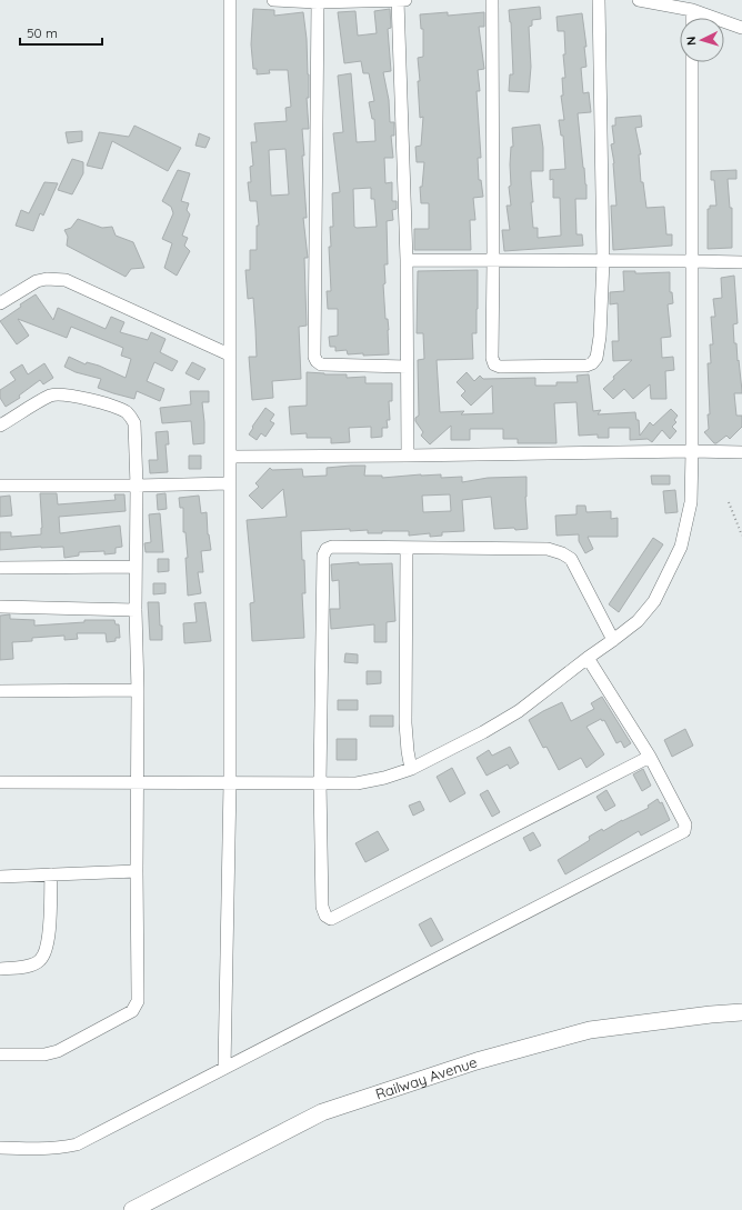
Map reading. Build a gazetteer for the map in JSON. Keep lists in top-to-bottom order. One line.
{"streets":{"street":["Railway Avenue"]},"scale_bar":"50 m","north":"left"}
